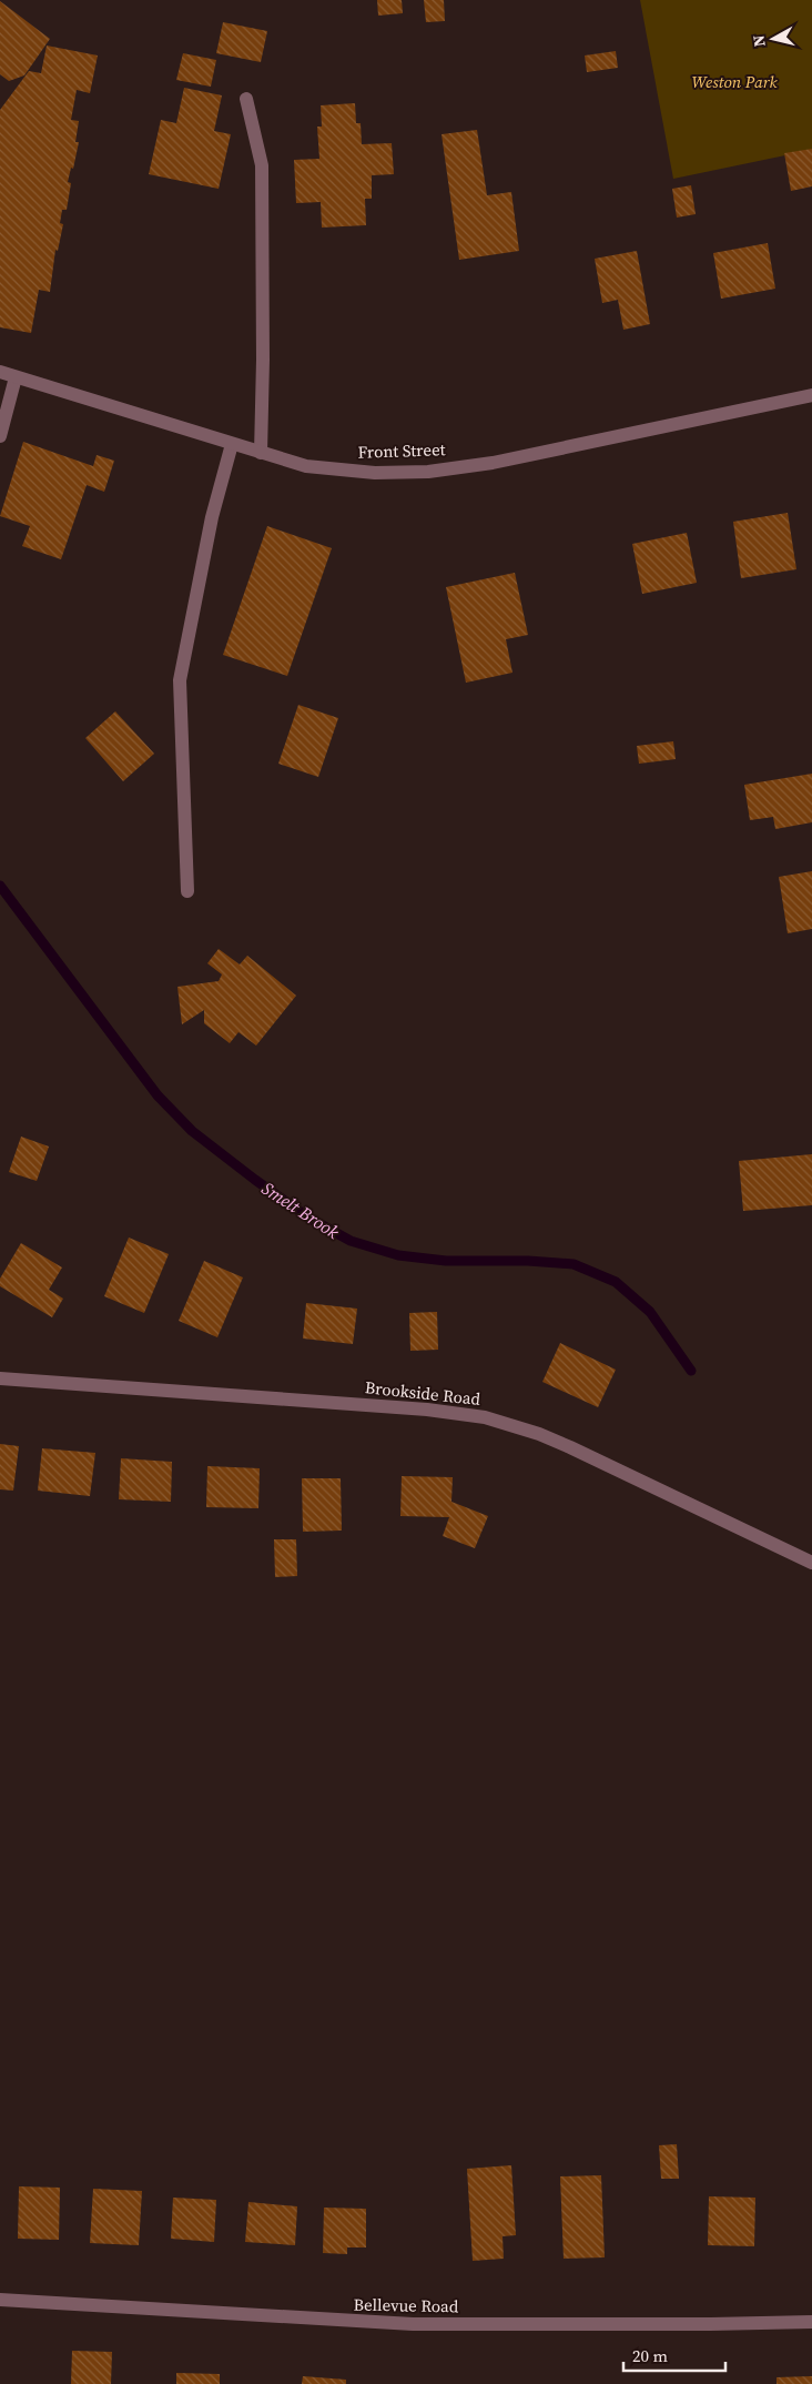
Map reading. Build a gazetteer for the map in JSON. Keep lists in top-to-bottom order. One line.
{"streets":{"street":["Front Street","Brookside Road","Bellevue Road"]},"water":["Smelt Brook"],"parks":["Weston Park"],"scale_bar":"20 m","north":"left"}
